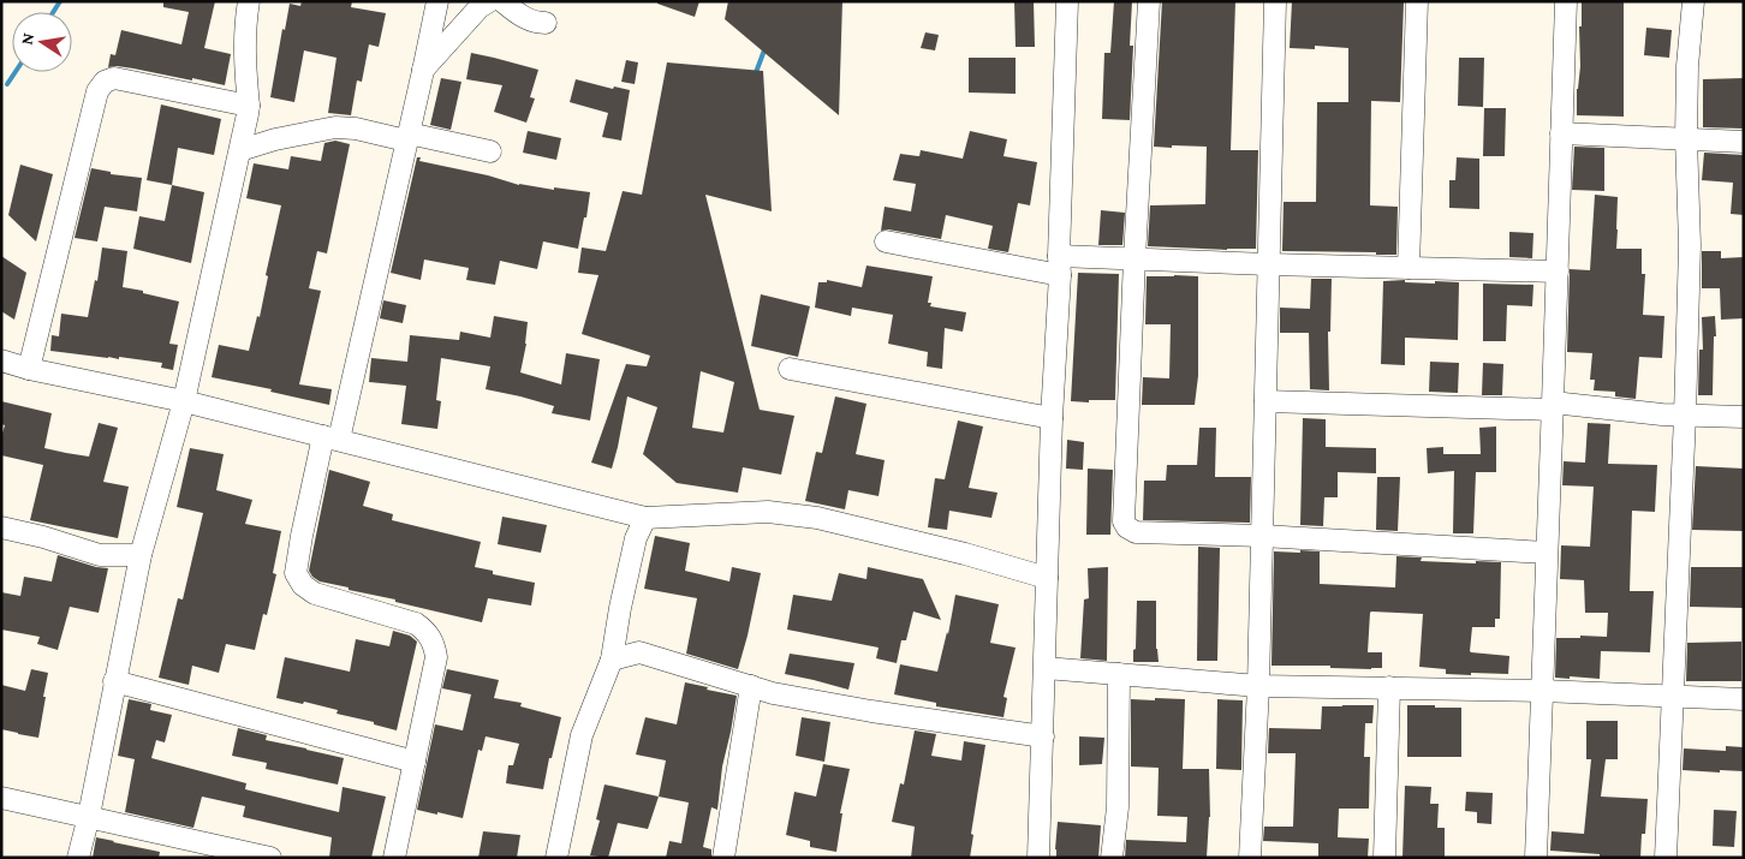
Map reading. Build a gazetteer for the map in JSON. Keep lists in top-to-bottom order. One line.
{"north":"left"}
